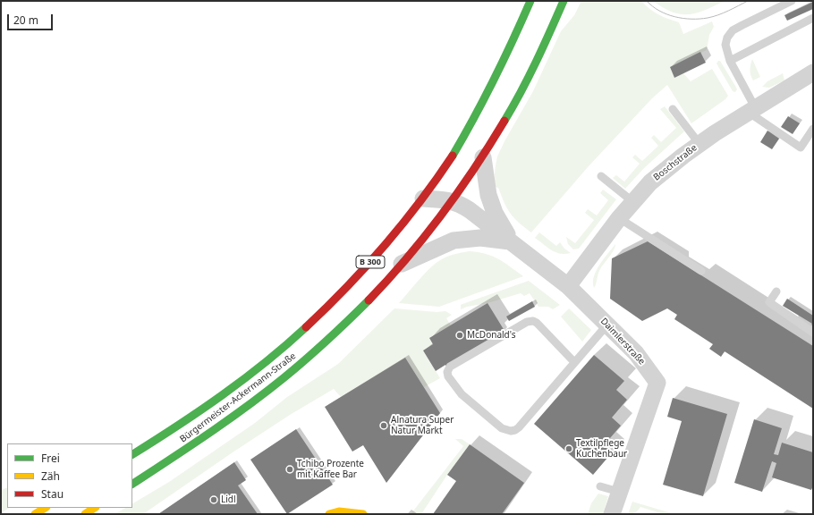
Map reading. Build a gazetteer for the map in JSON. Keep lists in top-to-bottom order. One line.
{"streets":{"main road":["B 300","Bürgermeister-Ackermann-Straße"],"street":["Boschstraße","Daimlerstraße"]},"crossings":[["Boschstraße","Daimlerstraße"],["Daimlerstraße","Bürgermeister-Ackermann-Straße"]],"places":["McDonald's","Alnatura Super Natur Markt","Textilpflege Kuchenbaur","Tchibo Prozente mit Kaffee Bar","Lidl"],"legend":["Frei","Zäh","Stau"],"scale_bar":"20 m"}
